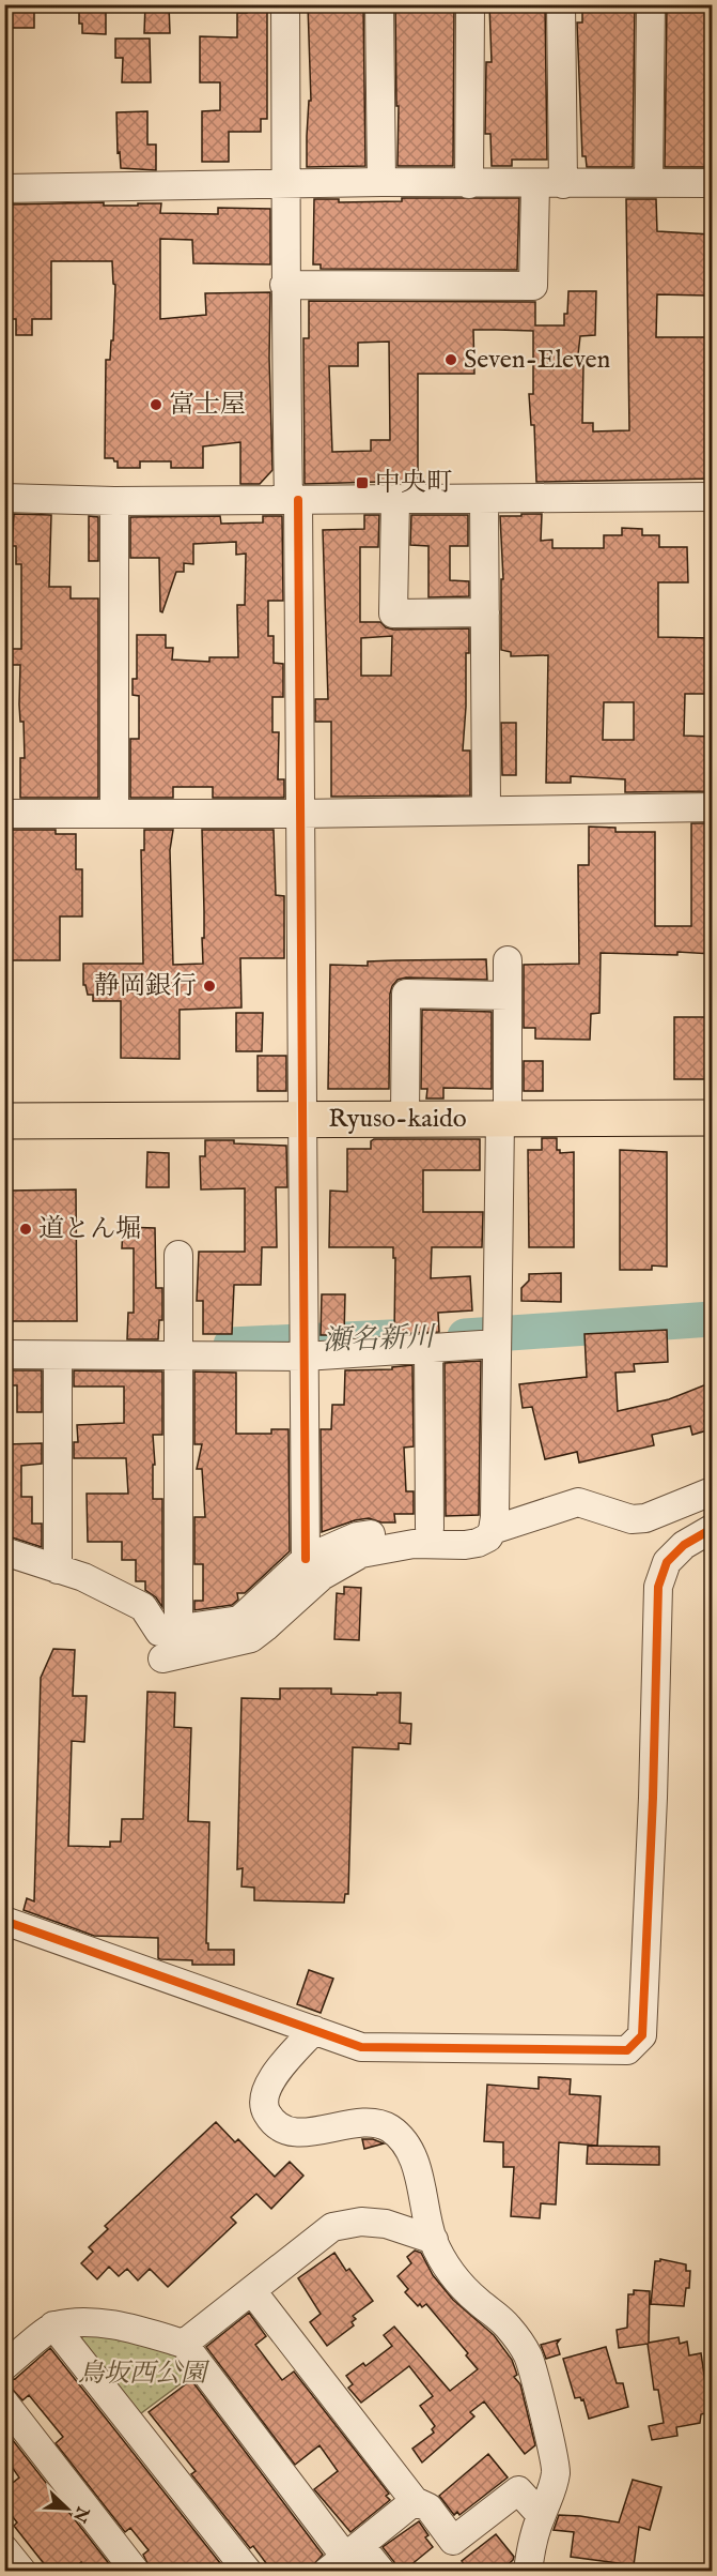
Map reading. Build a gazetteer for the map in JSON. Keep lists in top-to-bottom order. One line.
{"streets":{"main road":["Ryuso-kaido"]},"water":["瀬名新川"],"parks":["鳥坂西公園"],"places":{"other":["Seven-Eleven","富士屋","静岡銀行","道とん堀"],"transit":["中央町"]},"north":"bottom right"}
